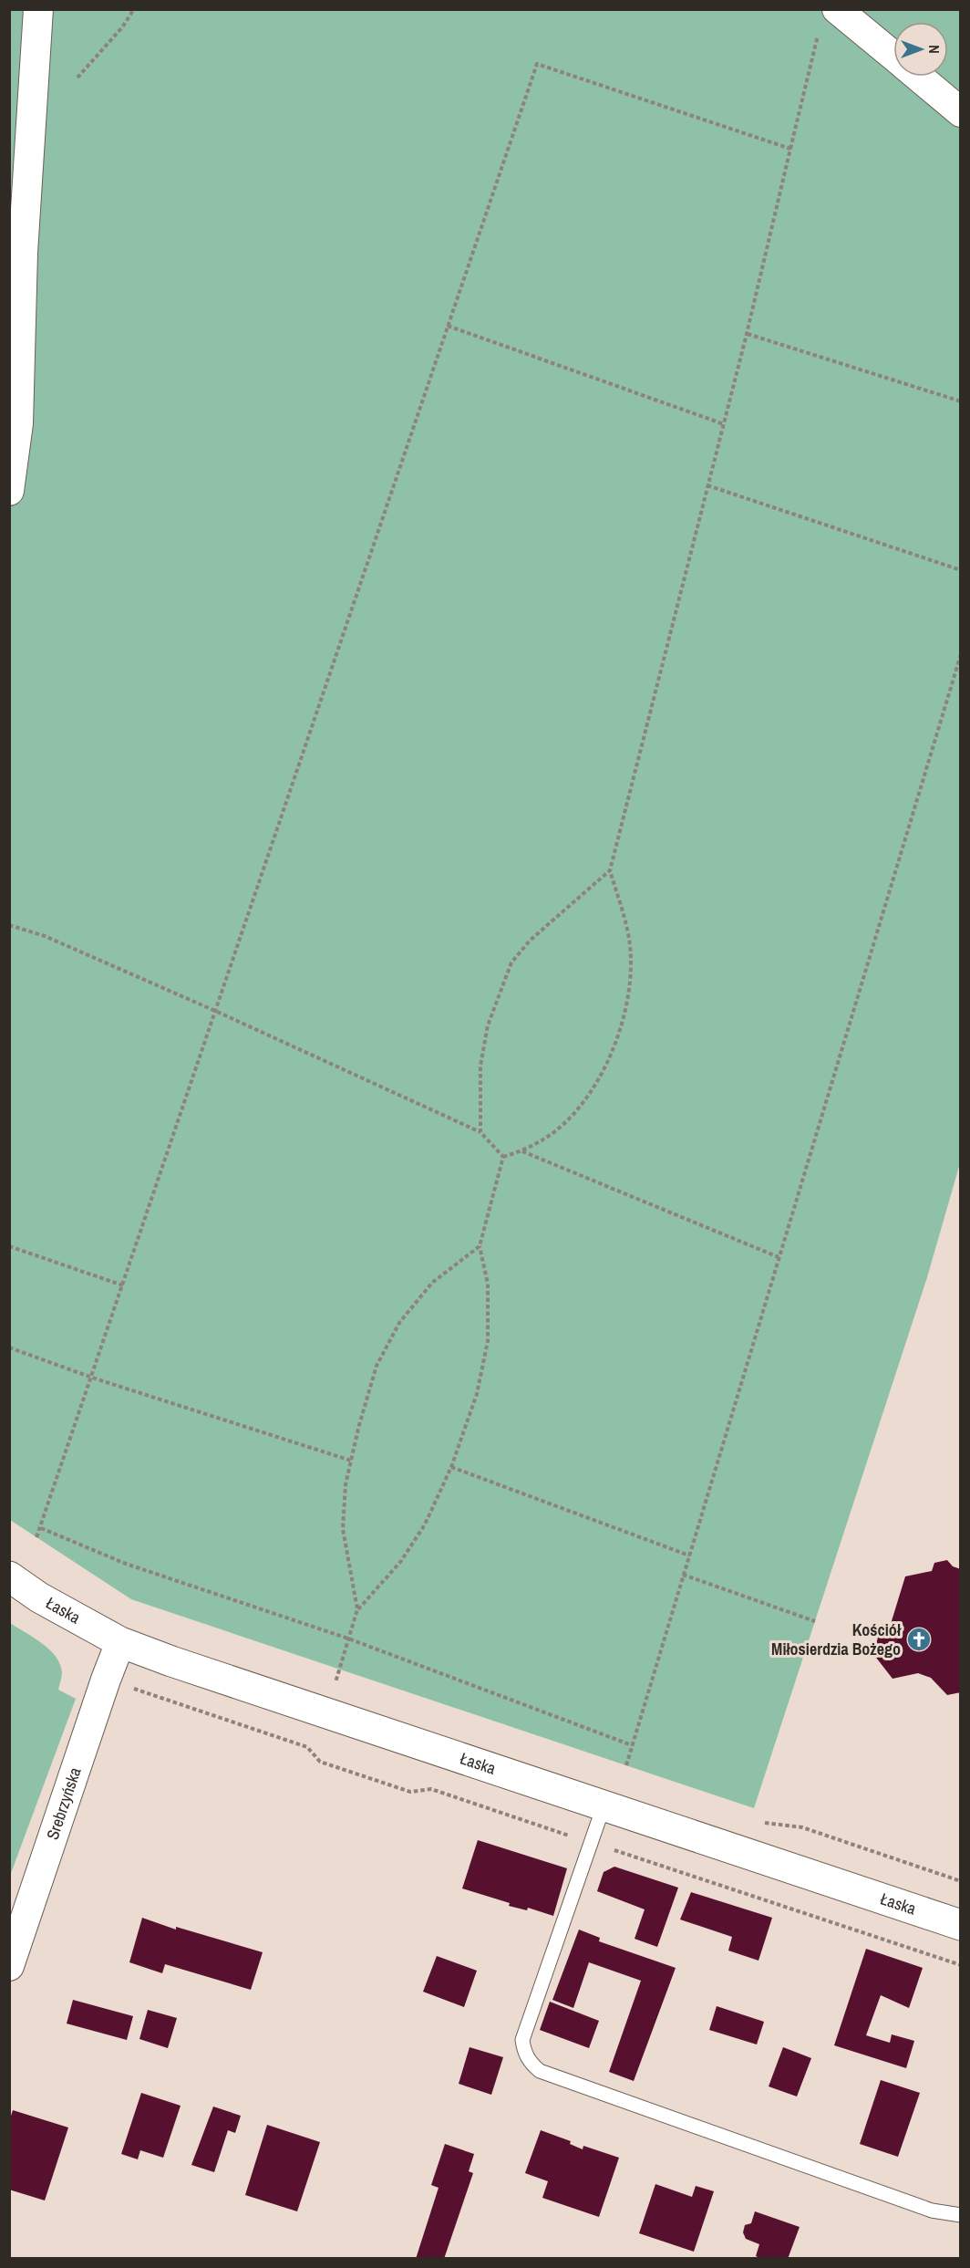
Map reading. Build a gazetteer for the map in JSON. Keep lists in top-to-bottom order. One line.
{"streets":{"main road":["Łaska"],"street":["Srebrzyńska"]},"crossings":[["Łaska","Srebrzyńska"]],"places":{"church":["Kościół Miłosierdzia Bożego"]},"north":"right"}
